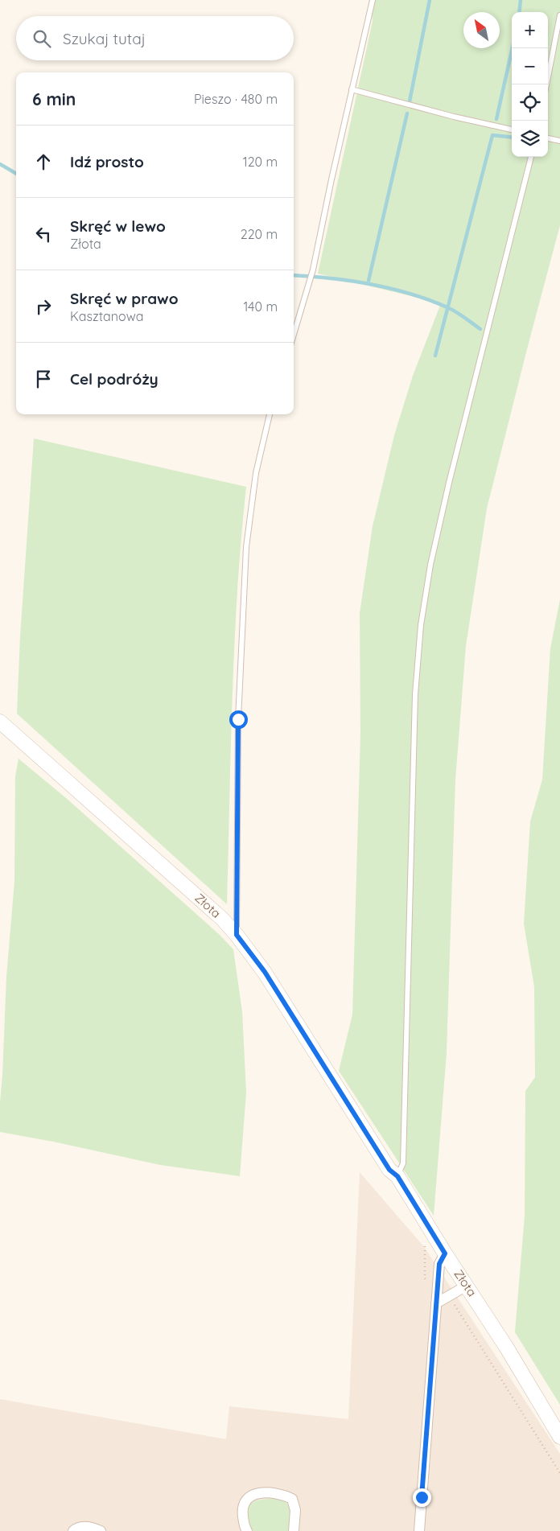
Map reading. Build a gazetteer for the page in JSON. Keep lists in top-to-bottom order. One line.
{"streets":{"street":["Złota"]},"north":"top left","page":{"map_buttons":["+","−"],"search":"Szukaj tutaj","heading":["6 min","Pieszo · 480 m"],"list":[["Idź prosto","120 m"],["Skręć w lewo","Złota","220 m"],["Skręć w prawo","Kasztanowa","140 m"],"Cel podróży"]}}
